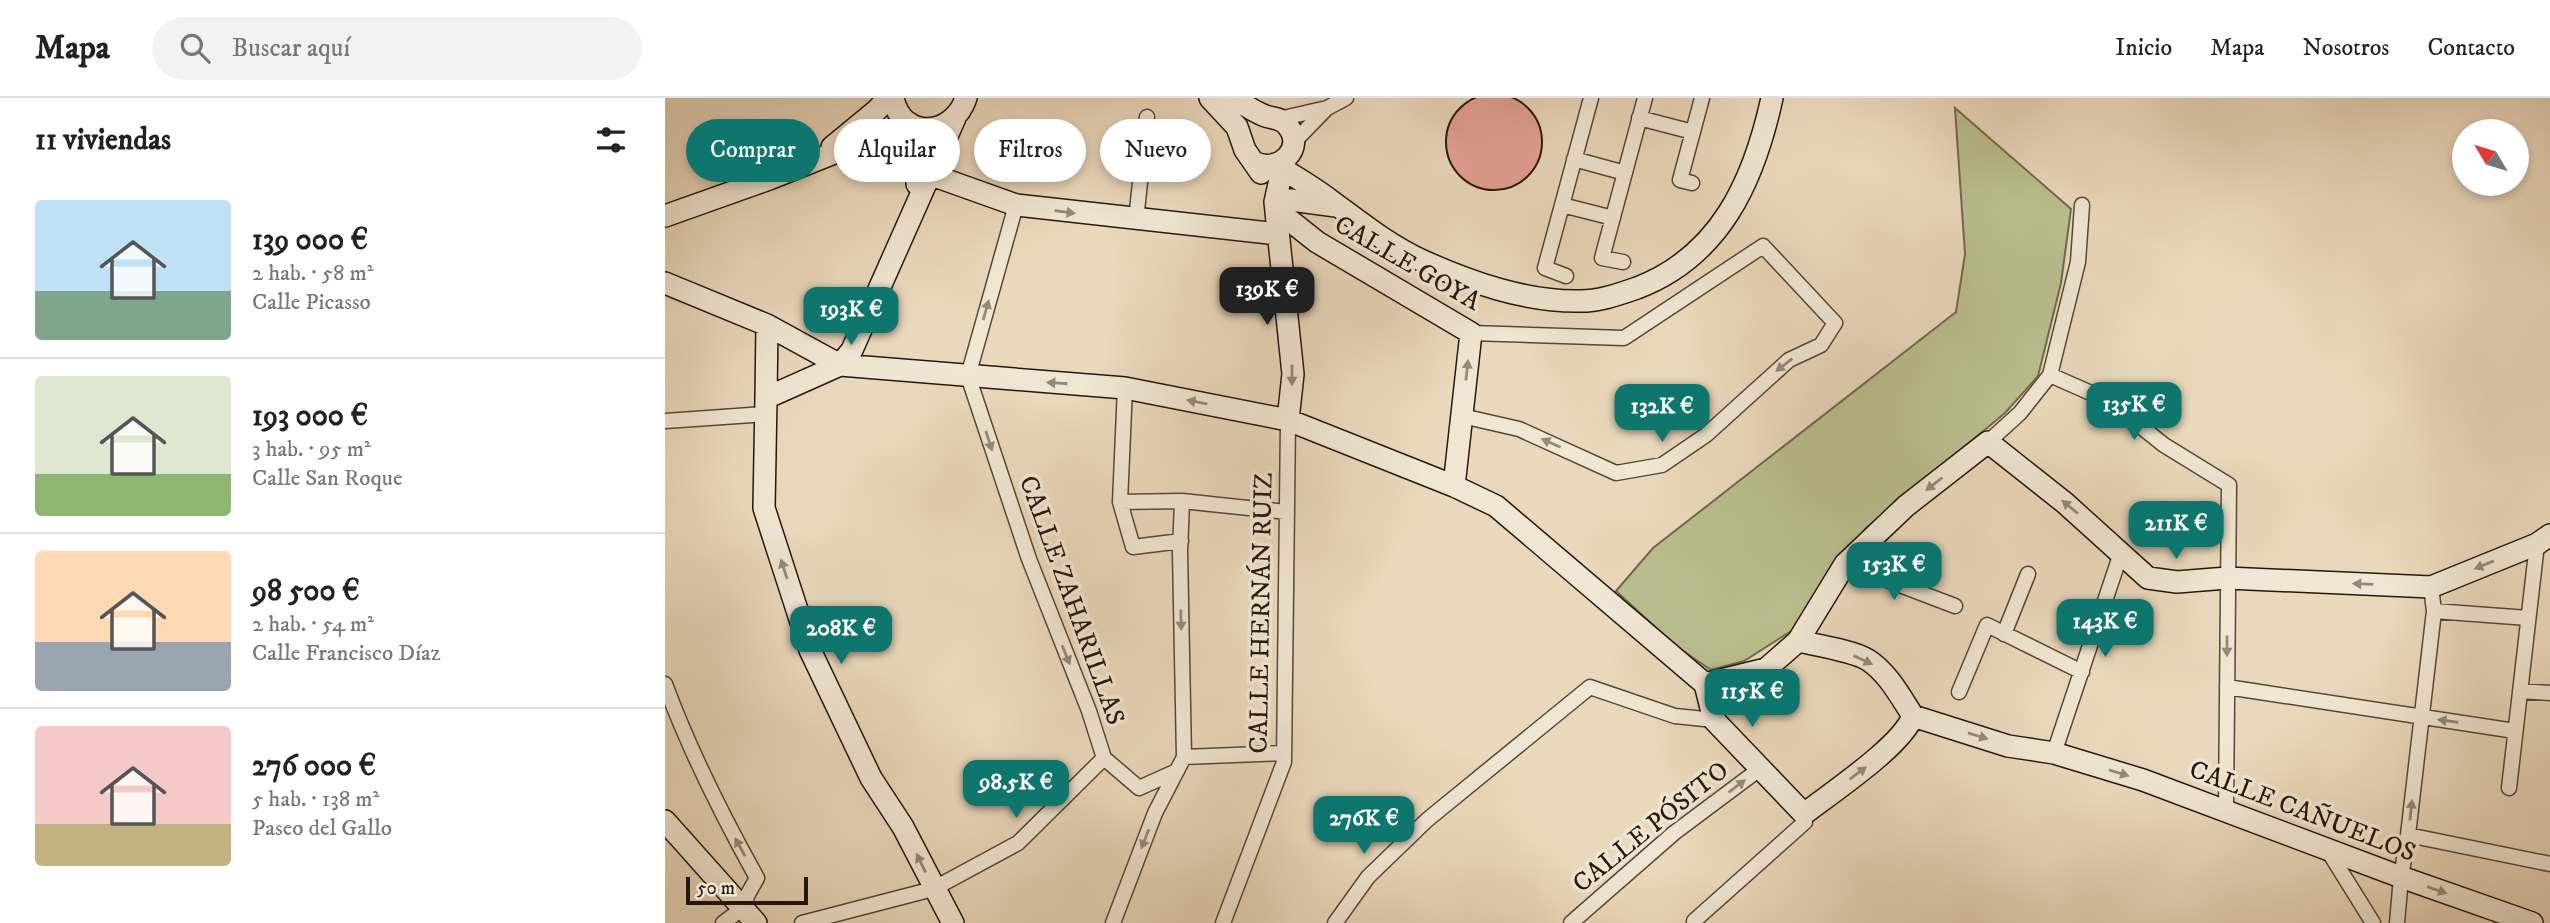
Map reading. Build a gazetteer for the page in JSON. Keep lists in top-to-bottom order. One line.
{"streets":{"street":["CALLE GOYA","CALLE ZAHARILLAS","CALLE HERNÁN RUIZ","CALLE CAÑUELOS","CALLE PÓSITO"]},"scale_bar":"50 m","north":"top left","page":{"header":"Mapa","search":"Buscar aquí","nav":["Inicio","Mapa","Nosotros","Contacto"],"heading":"11 viviendas","chip":["Comprar","Alquilar","Filtros","Nuevo"],"list":[{"name":"139 000 €","note":"2 hab. · 58 m² · Calle Picasso"},{"name":"193 000 €","note":"3 hab. · 95 m² · Calle San Roque"},{"name":"98 500 €","note":"2 hab. · 54 m² · Calle Francisco Díaz"},{"name":"276 000 €","note":"5 hab. · 138 m² · Paseo del Gallo"}],"price":["139K €","193K €","135K €","132K €","211K €","153K €","143K €","208K €","115K €","98.5K €","276K €"],"scale":"50 m"}}
